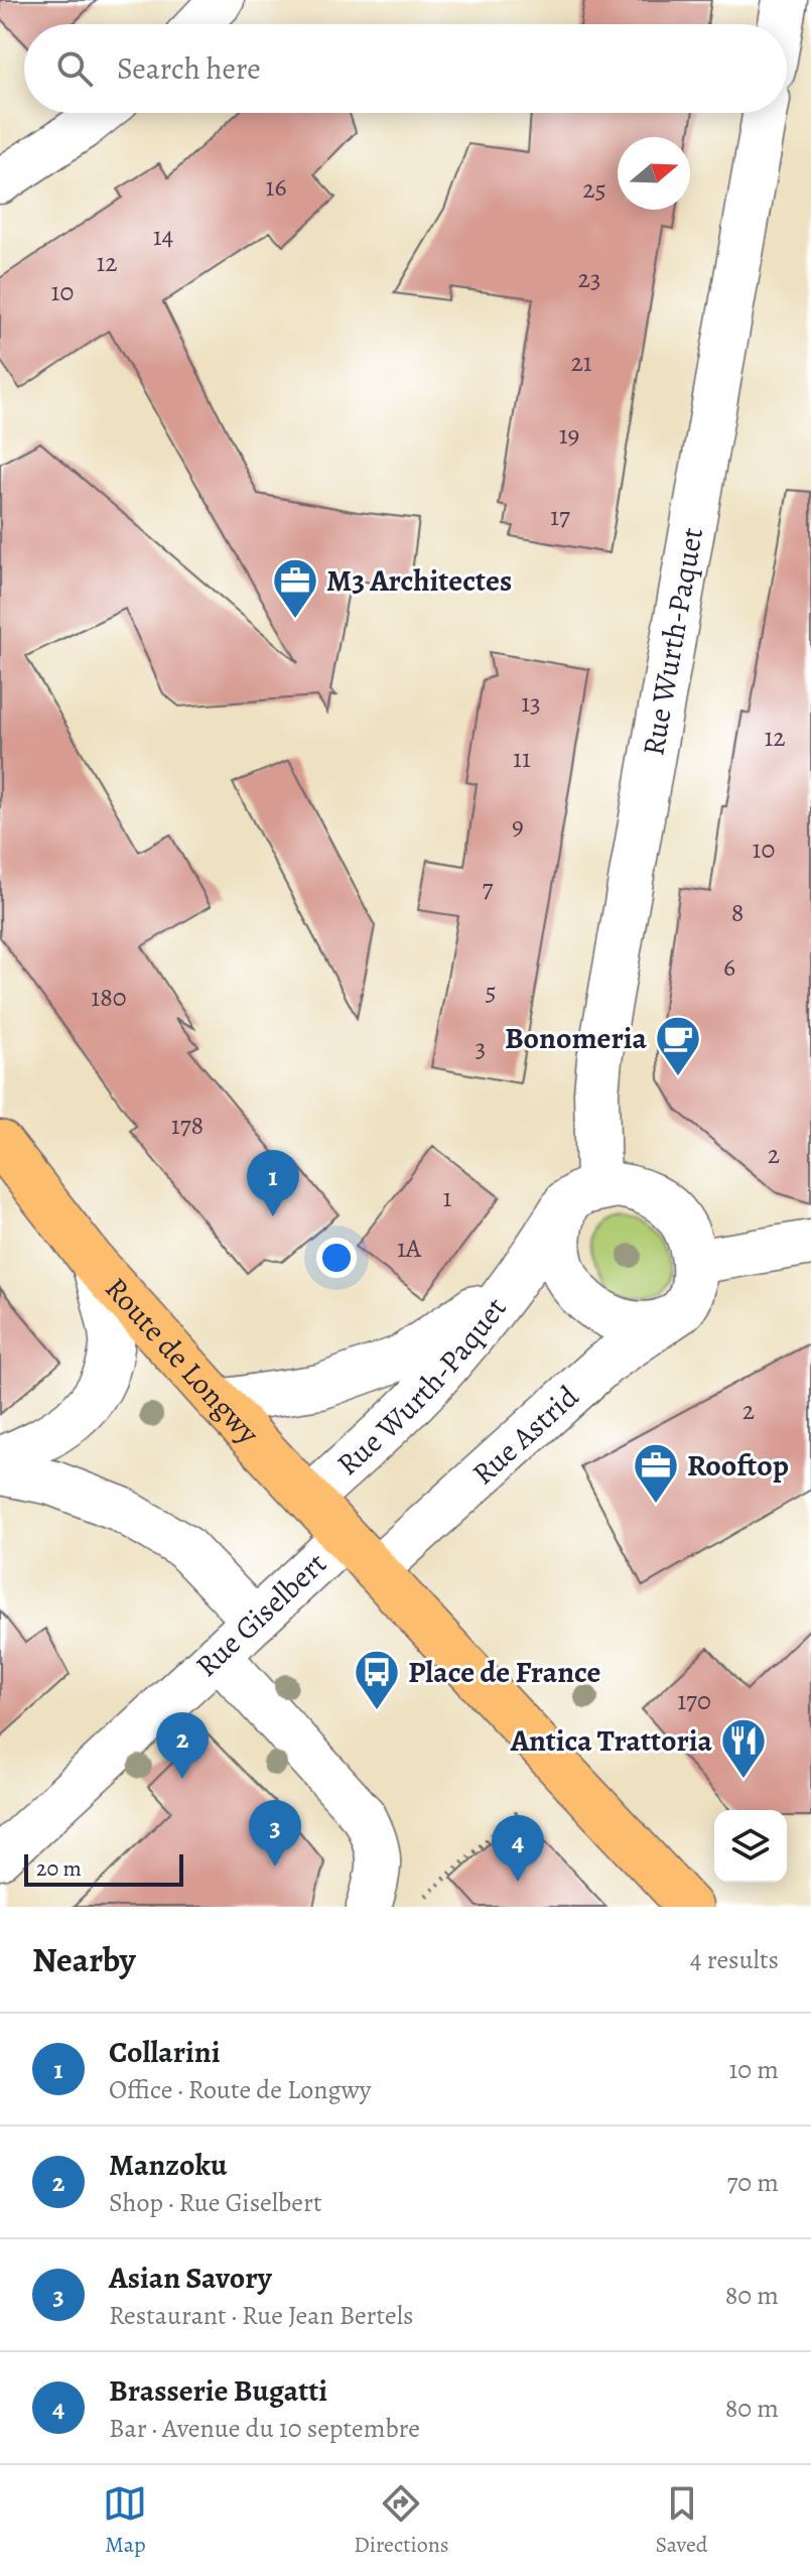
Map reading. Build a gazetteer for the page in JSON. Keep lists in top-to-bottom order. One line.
{"streets":{"main road":["Route de Longwy"],"street":["Rue Wurth-Paquet","Rue Astrid","Rue Giselbert"]},"crossings":[["Rue Wurth-Paquet","Route de Longwy"],["Rue Wurth-Paquet","Rue Astrid"],["Route de Longwy","Rue Astrid"],["Route de Longwy","Rue Giselbert"]],"places":{"office":["M3 Architectes","Rooftop"],"cafe":["Bonomeria"],"bus stop":["Place de France"],"restaurant":["Antica Trattoria"]},"house_numbers":["16","25","14","12","23","10","21","19","17","13","12","11","9","10","7","8","6","5","180","3","178","2","1","1A","2","170"],"scale_bar":"20 m","north":"right","page":{"search":"Search here","pins":["1","2","3","4"],"scale":"20 m","heading":["Nearby","4 results"],"list":[{"mark":"1","name":"Collarini","note":"Office · Route de Longwy","value":"10 m"},{"mark":"2","name":"Manzoku","note":"Shop · Rue Giselbert","value":"70 m"},{"mark":"3","name":"Asian Savory","note":"Restaurant · Rue Jean Bertels","value":"80 m"},{"mark":"4","name":"Brasserie Bugatti","note":"Bar · Avenue du 10 septembre","value":"80 m"}],"nav":["Map","Directions","Saved"]}}
